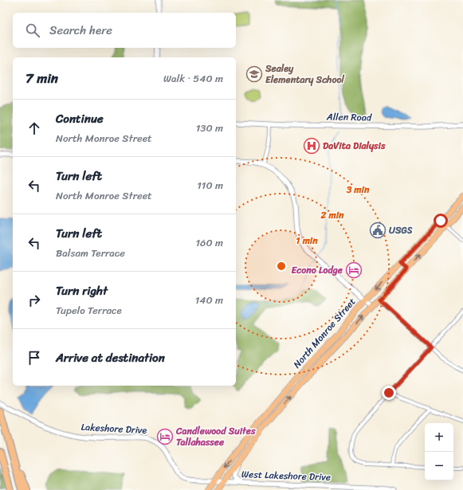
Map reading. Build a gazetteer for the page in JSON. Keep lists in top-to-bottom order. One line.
{"streets":{"main road":["North Monroe Street"],"street":["Allen Road","Lakeshore Drive","West Lakeshore Drive"]},"crossings":[["North Monroe Street","Lakeshore Drive"],["North Monroe Street","West Lakeshore Drive"],["Lakeshore Drive","West Lakeshore Drive"]],"places":{"school or university":["Sealey Elementary School"],"hospital":["DaVita Dialysis"],"public building":["USGS"],"hotel":["Econo Lodge","Candlewood Suites Tallahassee"]},"page":{"search":"Search here","heading":["7 min","Walk · 540 m"],"list":[["Continue","North Monroe Street","130 m"],["Turn left","North Monroe Street","110 m"],["Turn left","Balsam Terrace","160 m"],["Turn right","Tupelo Terrace","140 m"],"Arrive at destination"],"map_buttons":["+","−"]},"rings":["3 min","2 min","1 min"]}
